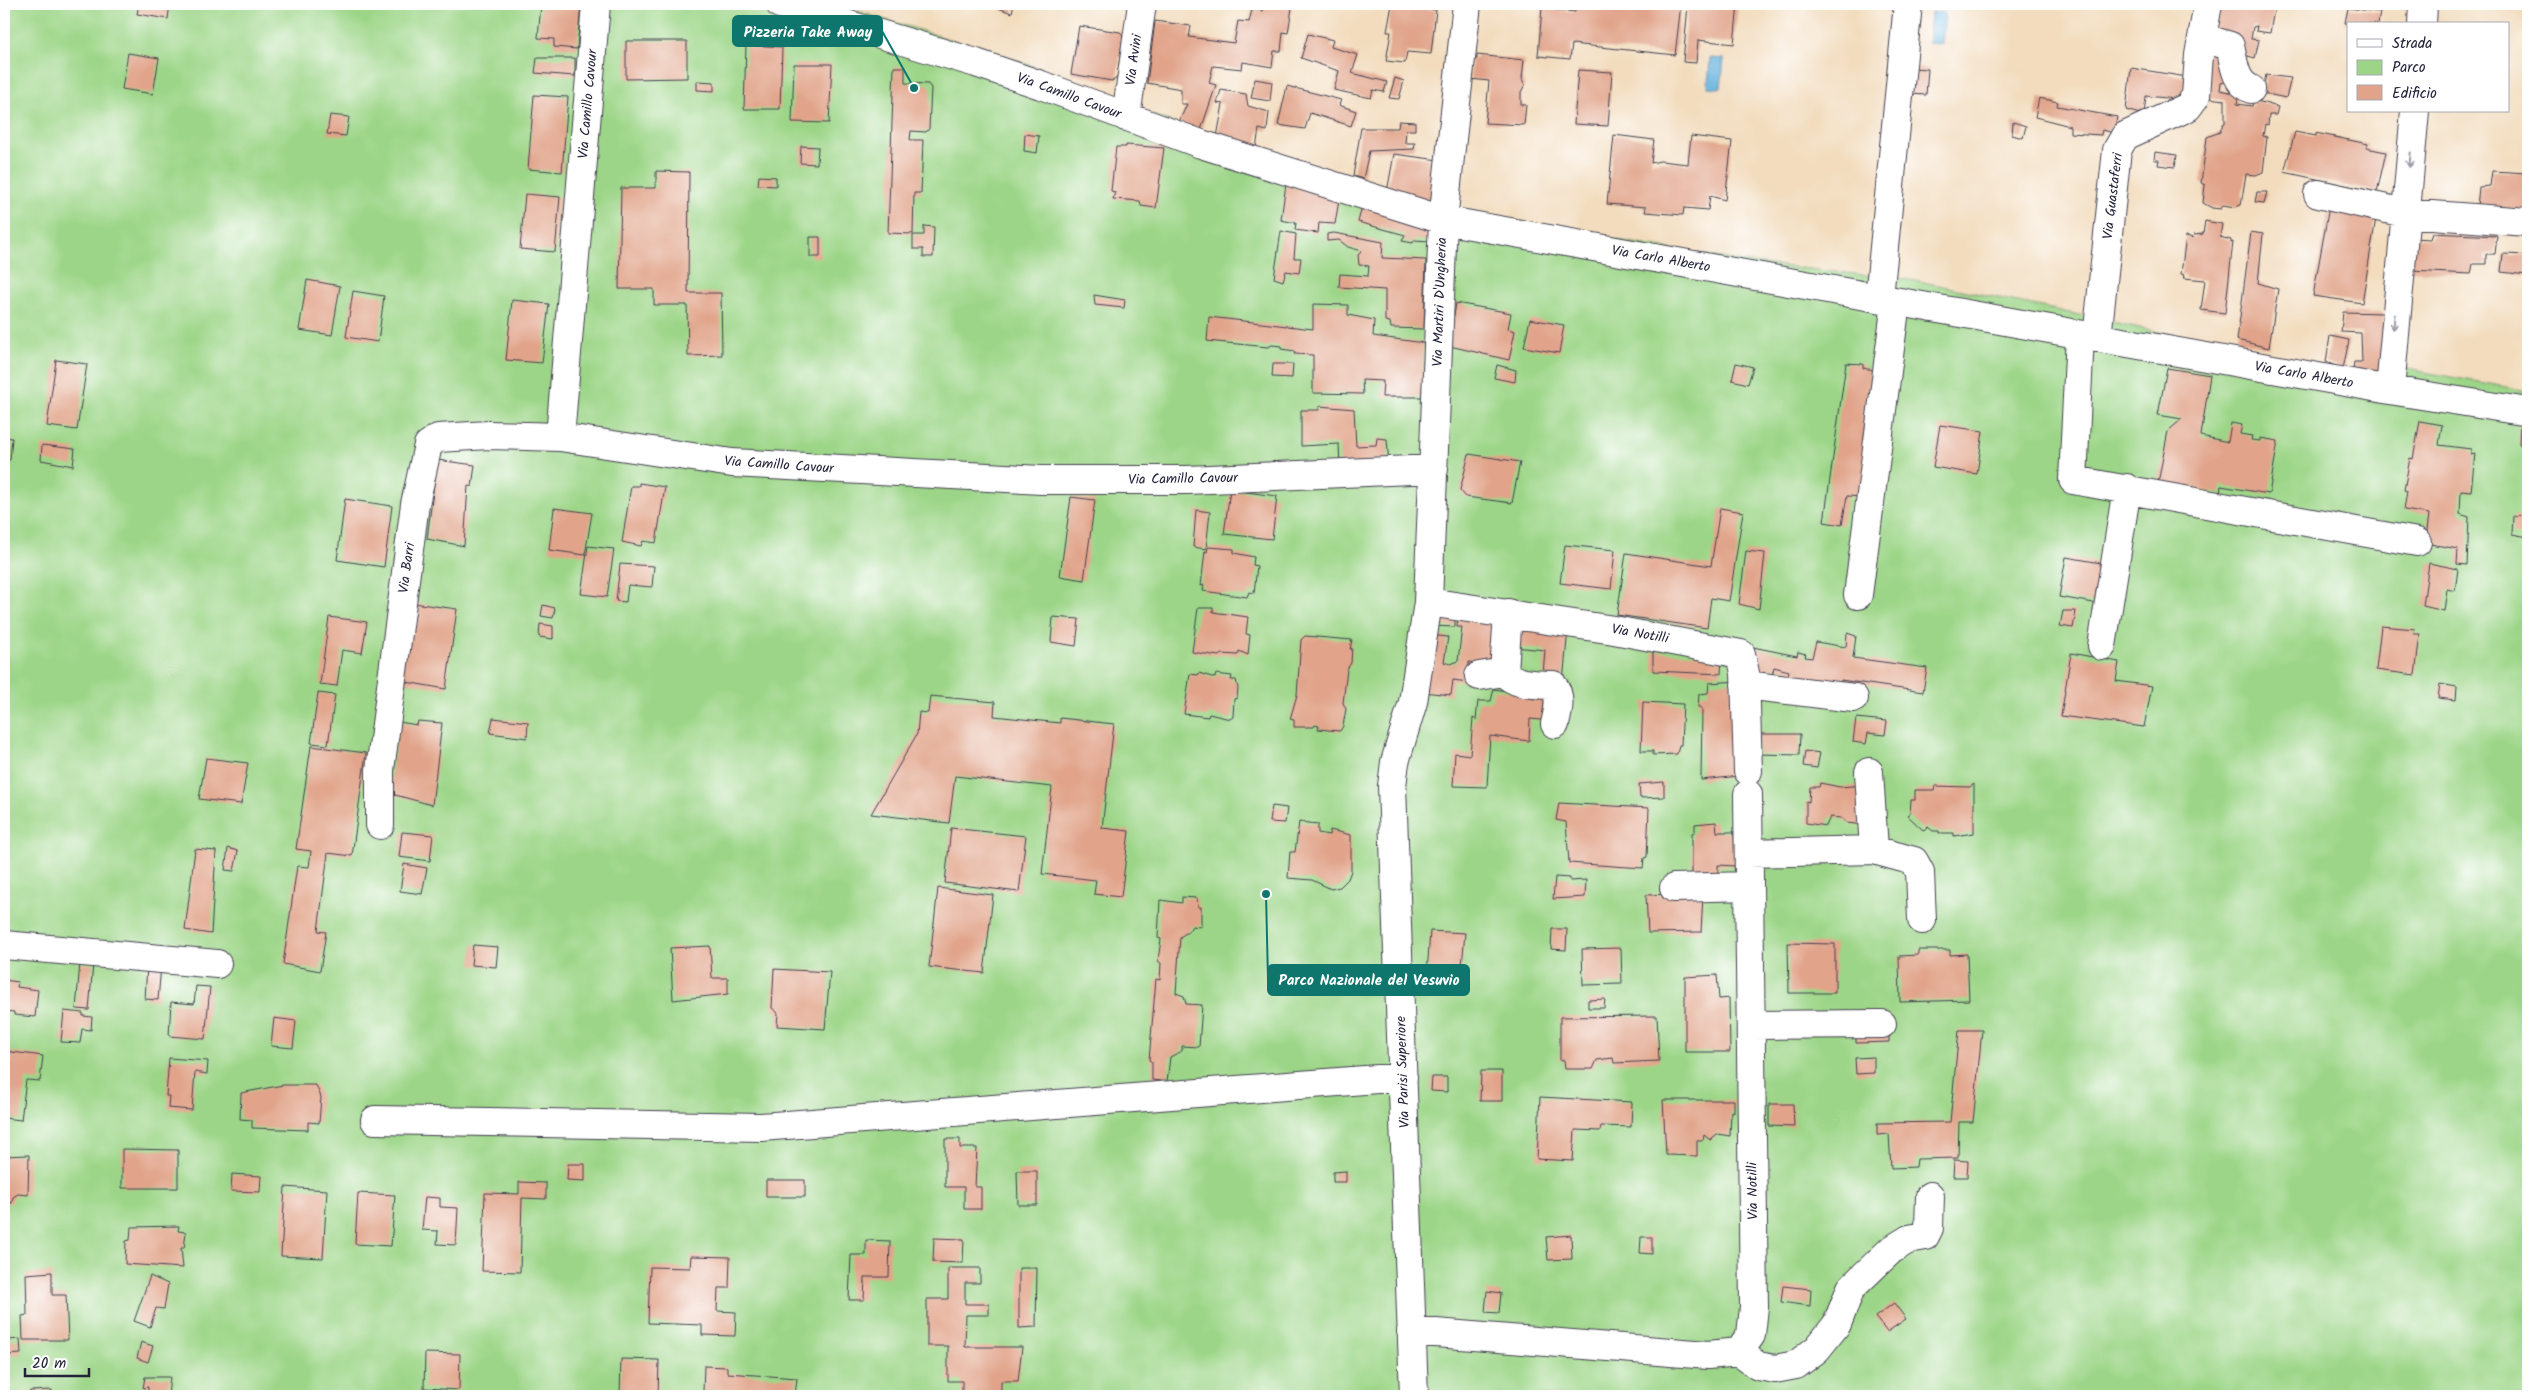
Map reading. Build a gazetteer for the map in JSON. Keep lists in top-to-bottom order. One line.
{"streets":{"street":["Via Avini","Via Camillo Cavour","Via Guastaferri","Via Carlo Alberto","Via Martiri D'Ungheria","Via Barri","Via Notilli","Via Parisi Superiore"]},"crossings":[["Via Avini","Via Camillo Cavour"],["Via Camillo Cavour","Via Carlo Alberto"],["Via Camillo Cavour","Via Martiri D'Ungheria"],["Via Camillo Cavour","Via Barri"],["Via Guastaferri","Via Carlo Alberto"],["Via Carlo Alberto","Via Martiri D'Ungheria"],["Via Martiri D'Ungheria","Via Notilli"],["Via Martiri D'Ungheria","Via Parisi Superiore"],["Via Notilli","Via Parisi Superiore"]],"places":["Pizzeria Take Away","Parco Nazionale del Vesuvio"],"legend":["Strada","Parco","Edificio"],"scale_bar":"20 m"}
